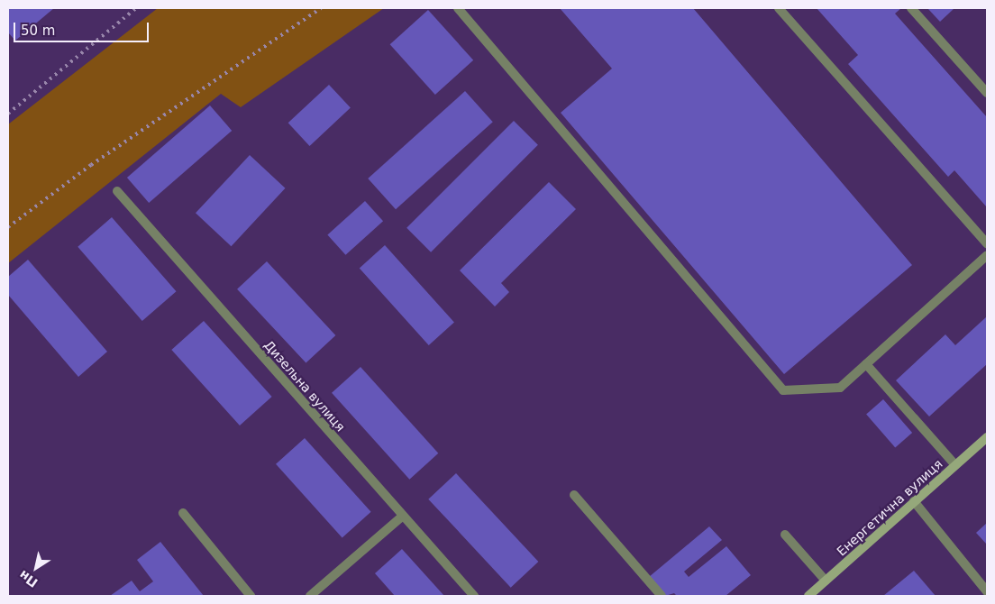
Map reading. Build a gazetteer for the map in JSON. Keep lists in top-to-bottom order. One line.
{"streets":{"street":["Дизельна вулиця","Енергетична вулиця"]},"scale_bar":"50 m","north":"bottom left"}
